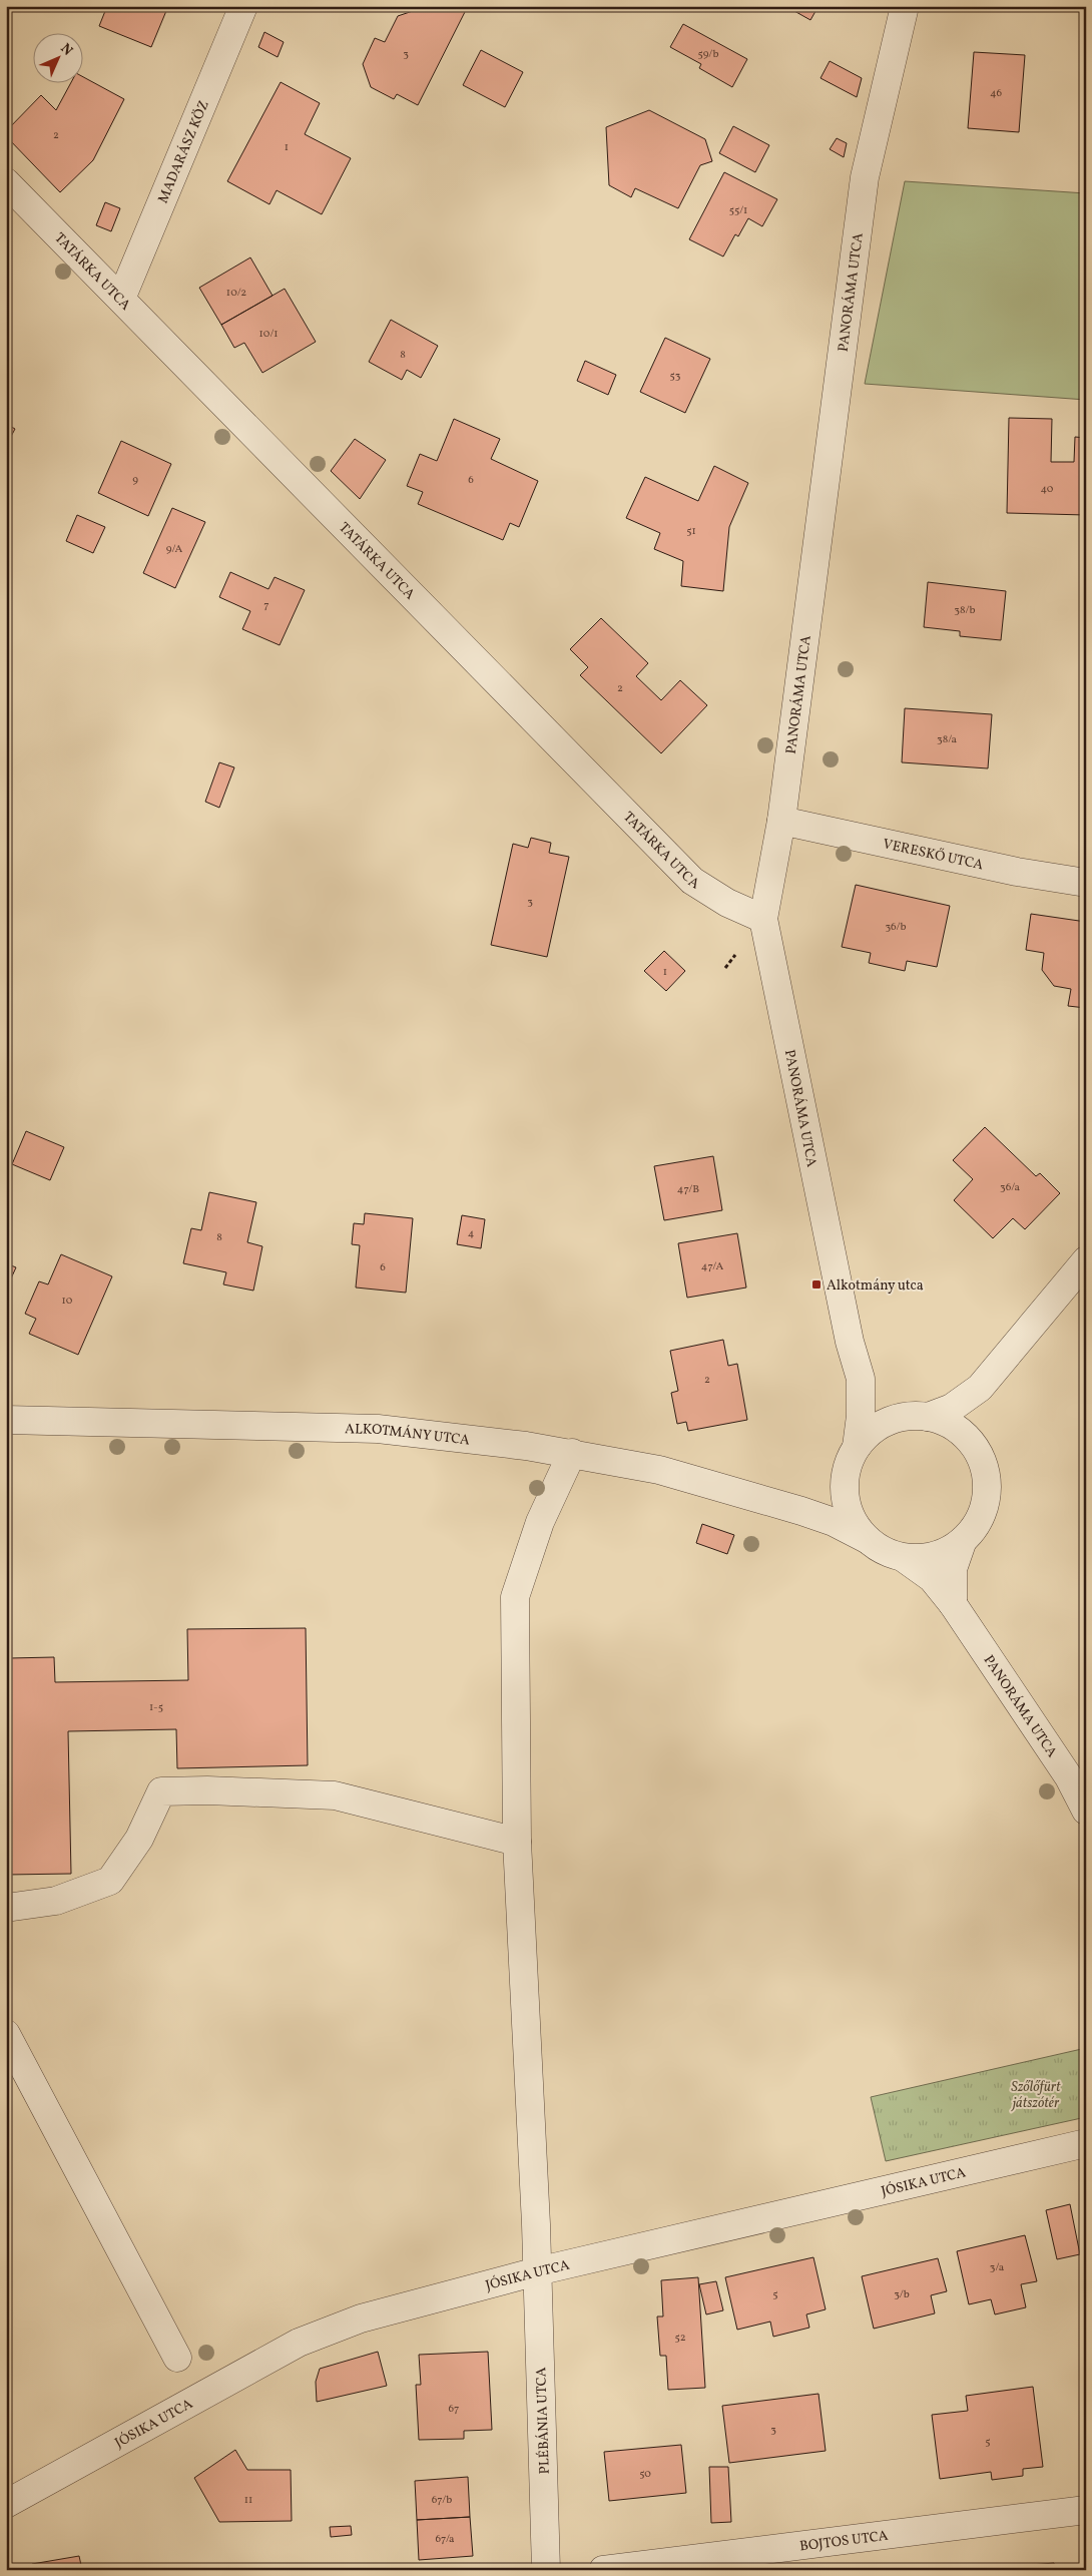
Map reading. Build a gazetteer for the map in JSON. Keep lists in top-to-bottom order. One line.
{"streets":{"street":["MADARÁSZ KÖZ","TATÁRKA UTCA","PANORÁMA UTCA","VERESKŐ UTCA","ALKOTMÁNY UTCA","JÓSIKA UTCA","PLÉBÁNIA UTCA","BOJTOS UTCA"]},"crossings":[["MADARÁSZ KÖZ","TATÁRKA UTCA"],["TATÁRKA UTCA","PANORÁMA UTCA"],["PANORÁMA UTCA","VERESKŐ UTCA"],["PANORÁMA UTCA","ALKOTMÁNY UTCA"],["ALKOTMÁNY UTCA","PLÉBÁNIA UTCA"],["JÓSIKA UTCA","PLÉBÁNIA UTCA"]],"parks":["Szőlőfürt játszótér"],"places":{"transit":["Alkotmány utca"]},"house_numbers":["3","59/b","46","2","1","55/1","10/2","10/1","8","53","9","6","40","51","9/A","7","38/b","2","38/a","3","36/b","1","36/a","47/B","4","8","47/A","6","10","2","1-5","3/a","5","3/b","52","67","3","5","50","11","67/b","67/a"],"north":"top right"}
